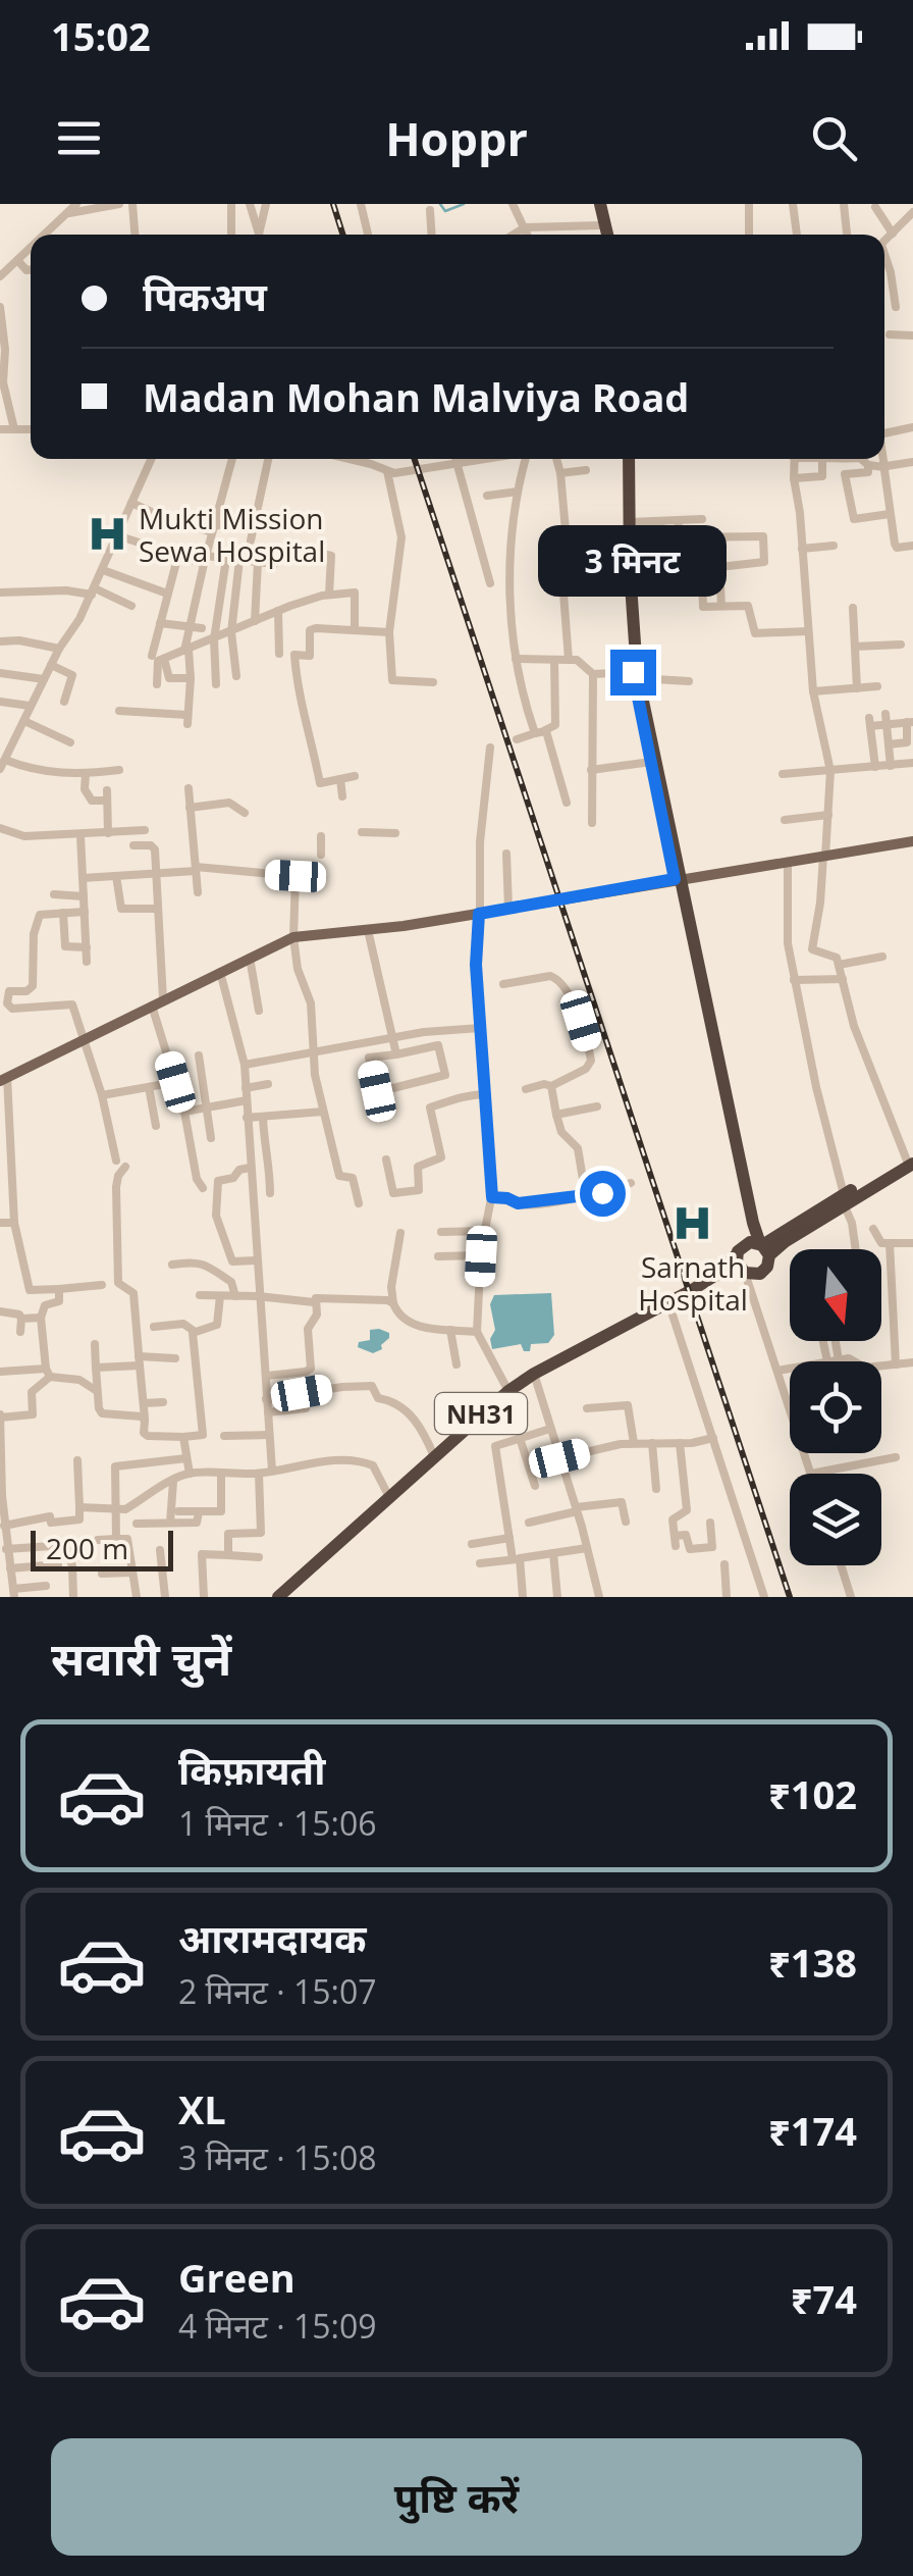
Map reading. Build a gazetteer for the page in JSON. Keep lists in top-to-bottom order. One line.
{"streets":{"highway":["NH31"]},"places":{"hospital":["Mukti Mission Sewa Hospital","Sarnath Hospital"]},"scale_bar":"200 m","north":"bottom","page":{"status":"15:02","header":"Hoppr","banner":["पिकअप","Madan Mohan Malviya Road"],"bubble":"3 मिनट","scale":"200 m","heading":"सवारी चुनें","list":[{"name":"किफ़ायती","note":"1 मिनट · 15:06","value":"₹102"},{"name":"आरामदायक","note":"2 मिनट · 15:07","value":"₹138"},{"name":"XL","note":"3 मिनट · 15:08","value":"₹174"},{"name":"Green","note":"4 मिनट · 15:09","value":"₹74"}],"buttons":"पुष्टि करें"}}
